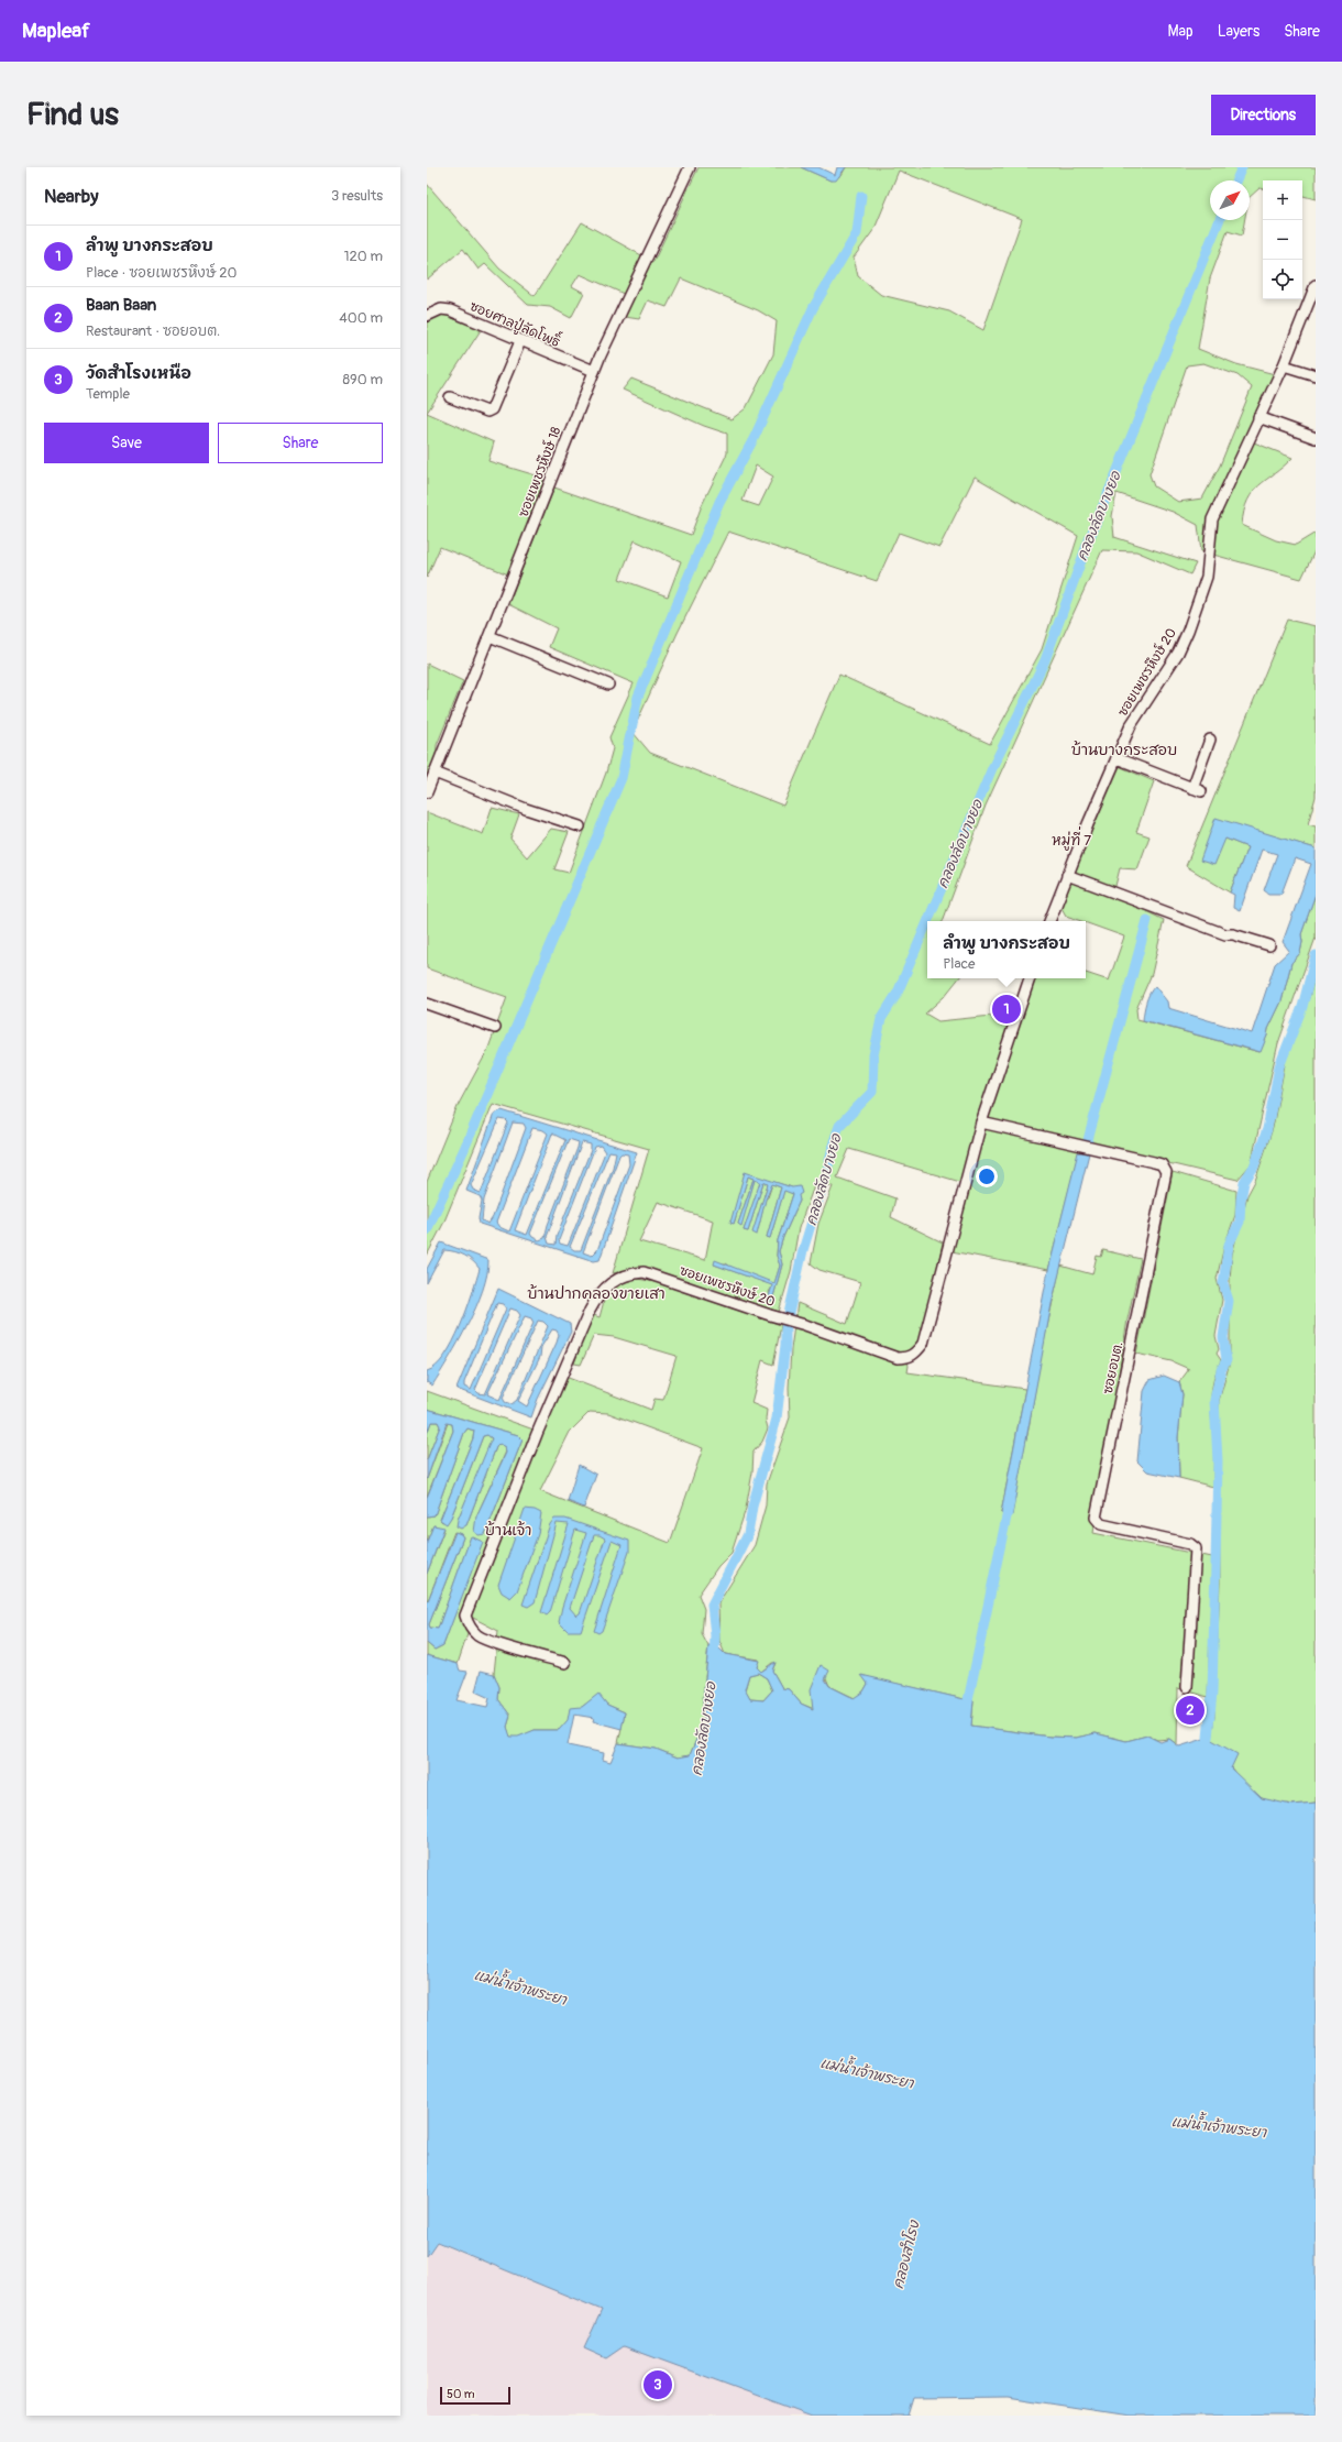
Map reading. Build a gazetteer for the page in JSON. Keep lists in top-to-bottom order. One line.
{"streets":{"street":["ซอยศาลปู่ลัดโพธิ์","ซอยเพชรหึงษ์ 18","ซอยเพชรหึงษ์ 20","ซอยอบต."]},"crossings":[["ซอยศาลปู่ลัดโพธิ์","ซอยเพชรหึงษ์ 18"],["ซอยเพชรหึงษ์ 20","ซอยอบต."]],"districts":["บ้านบางกระสอบ","หมู่ที่ 7","บ้านปากคลองขายเสา","บ้านเจ้า"],"water":["คลองลัดบางยอ","แม่น้ำเจ้าพระยา","คลองสำโรง"],"scale_bar":"50 m","north":"top right","page":{"header":"Mapleaf","nav":["Map","Layers","Share"],"buttons":["Directions",["Save","Share"]],"title":"Find us","heading":["Nearby","3 results"],"map_buttons":["+","−"],"list":[{"mark":"1","name":"ลำพู บางกระสอบ","note":"Place · ซอยเพชรหึงษ์ 20","value":"120 m"},{"mark":"2","name":"Baan Baan","note":"Restaurant · ซอยอบต.","value":"400 m"},{"mark":"3","name":"วัดสำโรงเหนือ","note":"Temple","value":"890 m"}],"popup":["ลำพู บางกระสอบ","Place"],"pins":["1","2","3"],"scale":"50 m"}}
